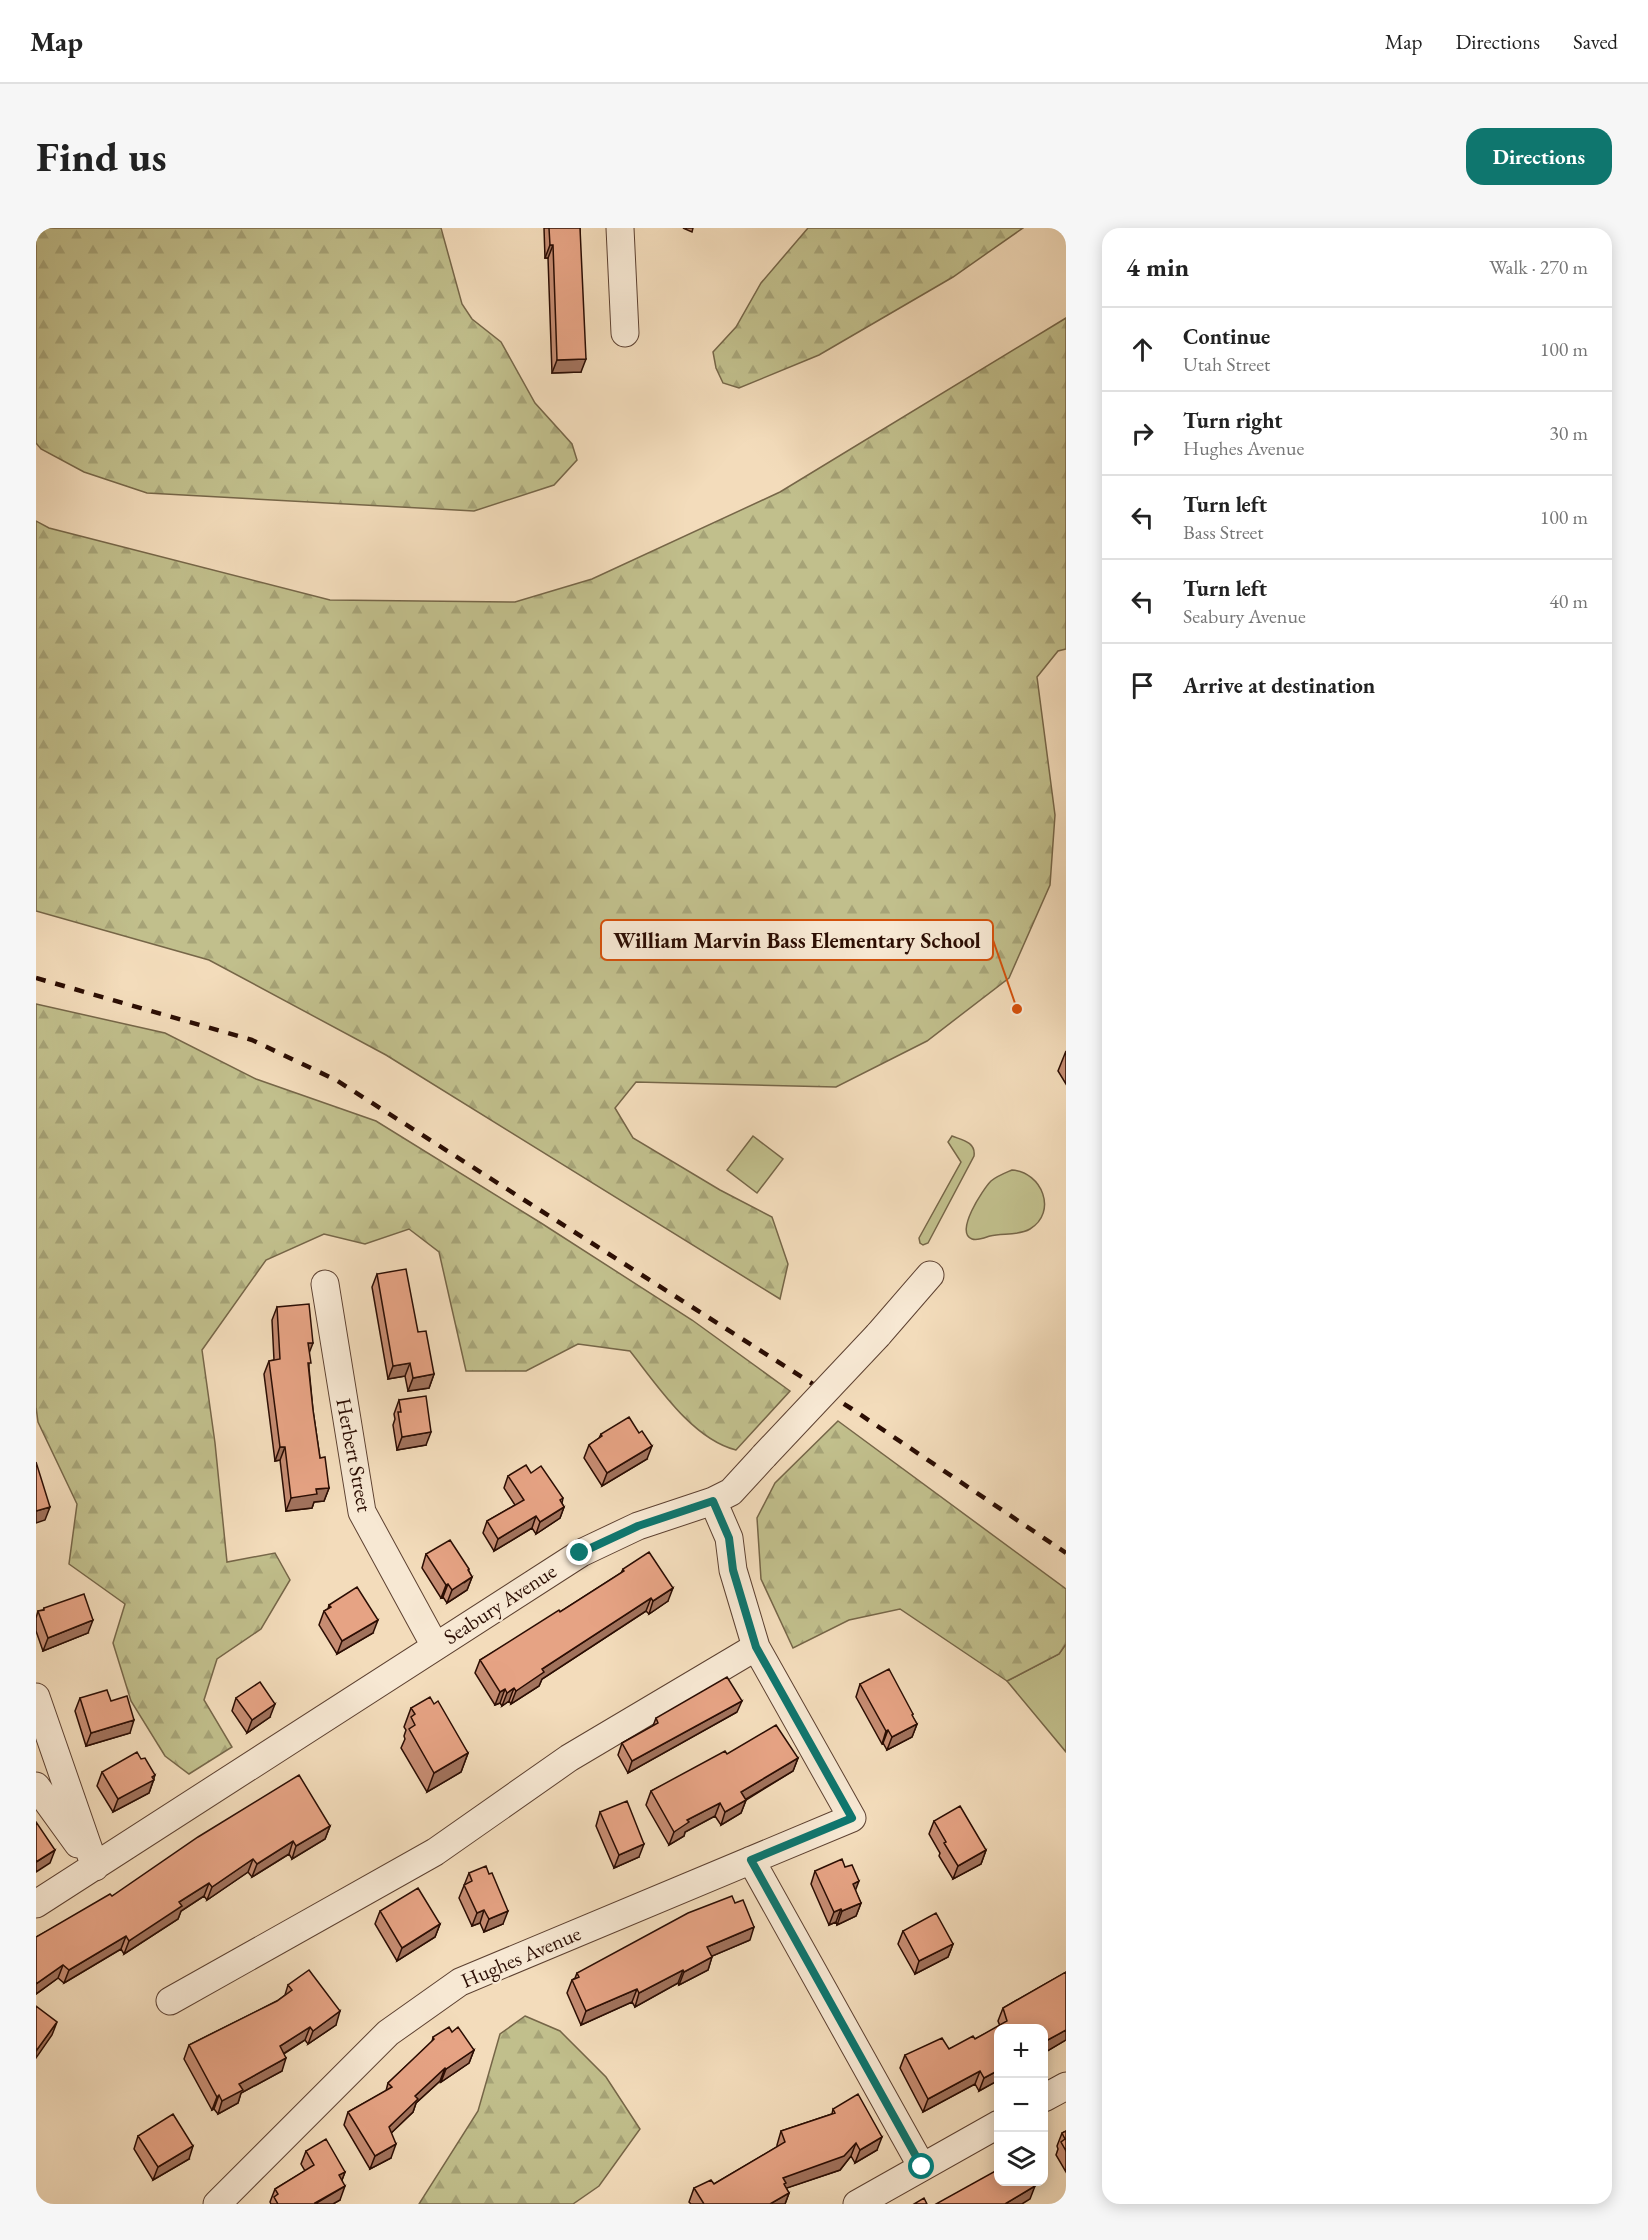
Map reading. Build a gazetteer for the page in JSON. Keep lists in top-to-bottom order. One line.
{"streets":{"street":["Herbert Street","Seabury Avenue","Hughes Avenue"]},"crossings":[["Herbert Street","Seabury Avenue"]],"places":["William Marvin Bass Elementary School"],"page":{"header":"Map","nav":["Map","Directions","Saved"],"buttons":"Directions","title":"Find us","heading":["4 min","Walk · 270 m"],"list":[["Continue","Utah Street","100 m"],["Turn right","Hughes Avenue","30 m"],["Turn left","Bass Street","100 m"],["Turn left","Seabury Avenue","40 m"],"Arrive at destination"],"map_buttons":["+","−"]}}
